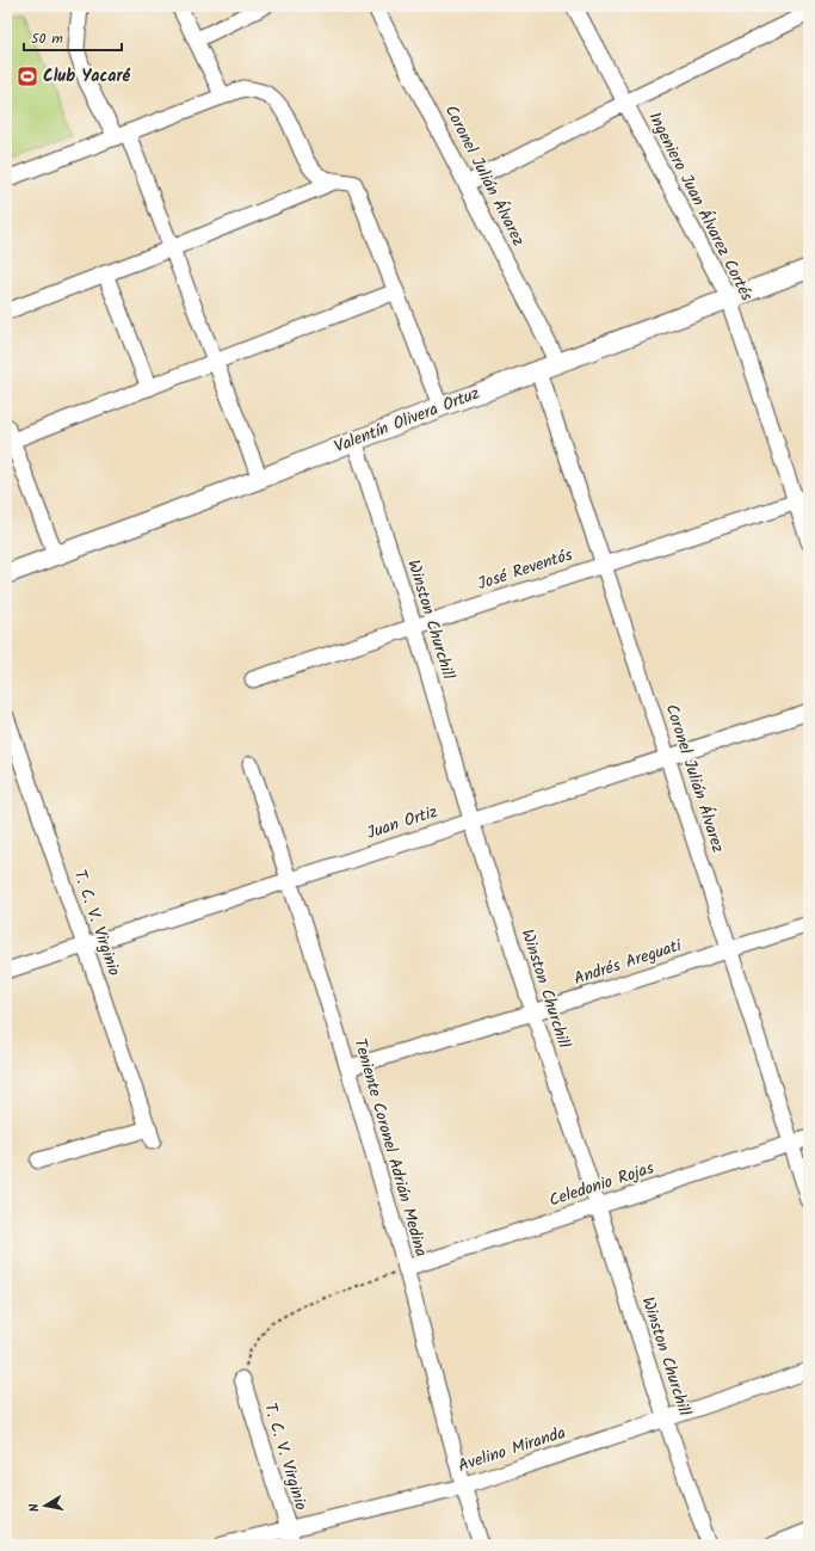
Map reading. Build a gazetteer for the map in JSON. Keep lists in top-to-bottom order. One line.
{"streets":{"street":["Coronel Julián Álvarez","Ingeniero Juan Álvarez Cortés","Valentín Olivera Ortuz","José Reventós","Winston Churchill","Juan Ortiz","T. C. V. Virginio","Andrés Areguati","Teniente Coronel Adrián Medina","Celedonio Rojas","Avelino Miranda"]},"crossings":[["Coronel Julián Álvarez","Valentín Olivera Ortuz"],["Coronel Julián Álvarez","José Reventós"],["Coronel Julián Álvarez","Juan Ortiz"],["Coronel Julián Álvarez","Andrés Areguati"],["Coronel Julián Álvarez","Celedonio Rojas"],["Ingeniero Juan Álvarez Cortés","Valentín Olivera Ortuz"],["Ingeniero Juan Álvarez Cortés","José Reventós"],["Valentín Olivera Ortuz","Winston Churchill"],["José Reventós","Winston Churchill"],["Winston Churchill","Juan Ortiz"],["Winston Churchill","Andrés Areguati"],["Winston Churchill","Celedonio Rojas"],["Winston Churchill","Avelino Miranda"],["Juan Ortiz","T. C. V. Virginio"],["Juan Ortiz","Teniente Coronel Adrián Medina"],["T. C. V. Virginio","Avelino Miranda"],["Andrés Areguati","Teniente Coronel Adrián Medina"],["Teniente Coronel Adrián Medina","Celedonio Rojas"],["Teniente Coronel Adrián Medina","Avelino Miranda"]],"places":{"sports":["Club Yacaré"]},"scale_bar":"50 m","north":"left"}
